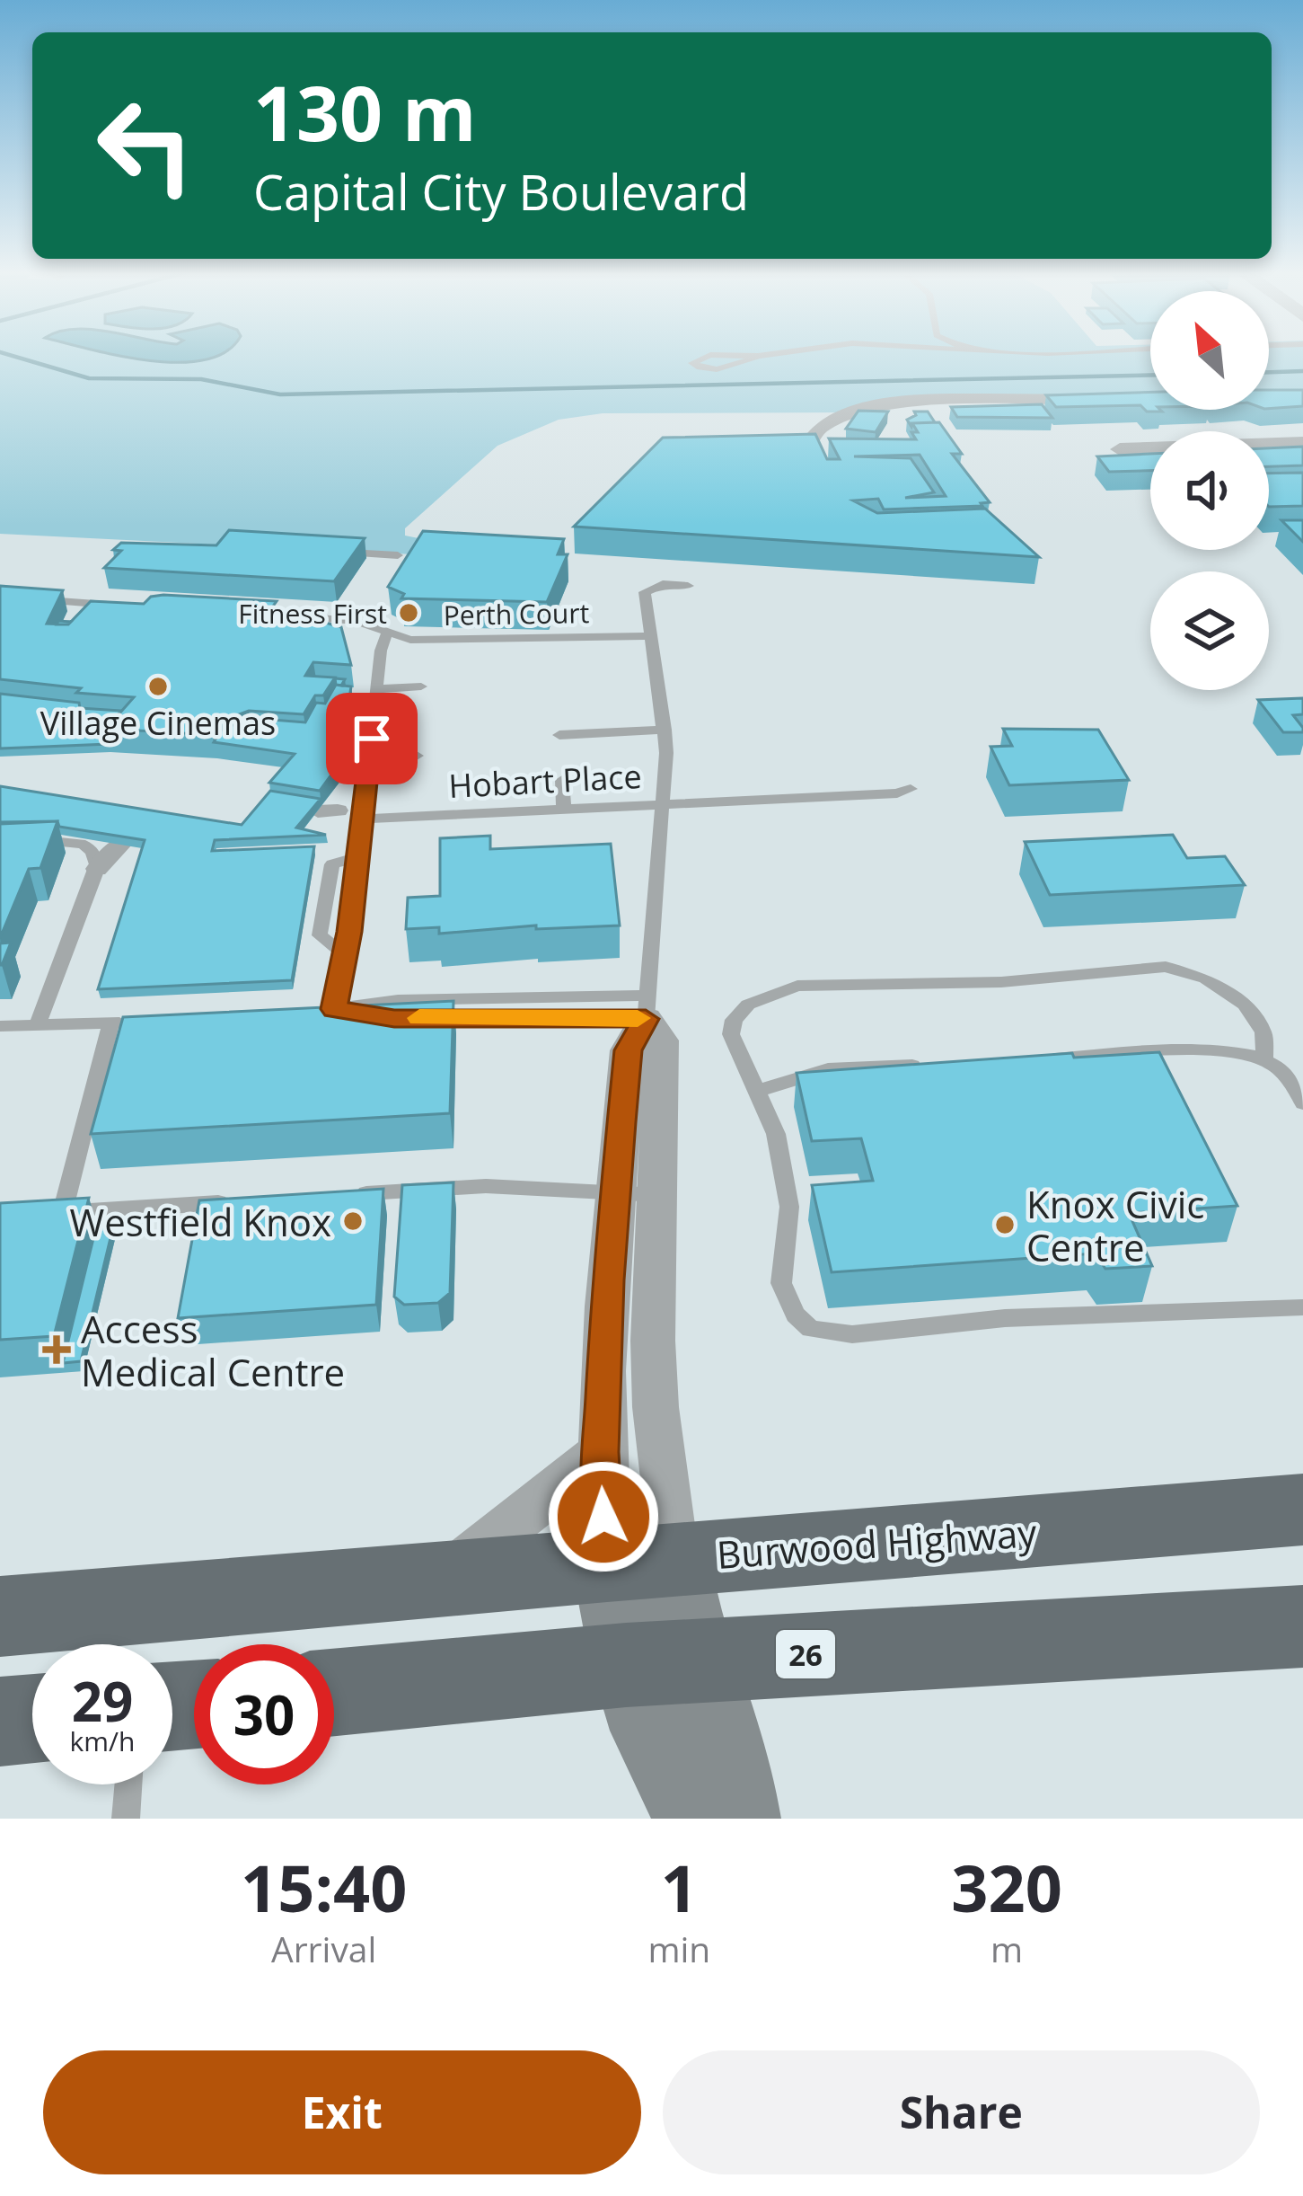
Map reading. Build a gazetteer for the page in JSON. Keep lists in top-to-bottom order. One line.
{"streets":{"highway":["Burwood Highway","26"],"lane":["Perth Court","Hobart Place"]},"places":{"other":["Fitness First","Village Cinemas","Westfield Knox","Knox Civic Centre"],"health":["Access Medical Centre"]},"north":"top left","page":{"turn":["130 m","Capital City Boulevard"],"speed":"29 km/h","limit":"30","eta":["15:40","Arrival","1","min","320","m"],"buttons":["Exit","Share"]}}
